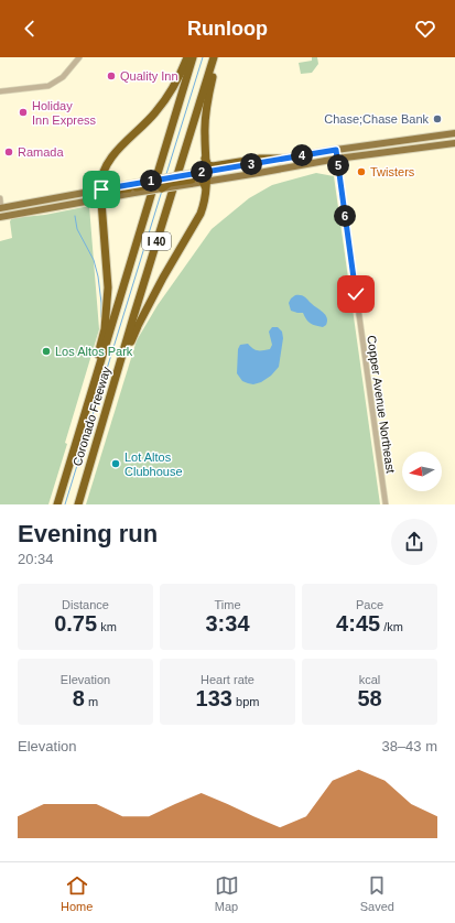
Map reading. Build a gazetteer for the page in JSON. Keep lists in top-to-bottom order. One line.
{"streets":{"highway":["I 40","Coronado Freeway"],"street":["Copper Avenue Northeast"]},"places":["Quality Inn","Holiday Inn Express","Chase;Chase Bank","Ramada","Twisters","Los Altos Park","Lot Altos Clubhouse"],"north":"left","page":{"header":"Runloop","pins":["4","3","5","2","1","6"],"heading":["Evening run","20:34"],"stats":[["Distance","0.75 km"],["Time","3:34"],["Pace","4:45 /km"],["Elevation","8 m"],["Heart rate","133 bpm"],["kcal","58"]],"chart":["Elevation","38–43 m"],"tabs":["Home","Map","Saved"]}}
